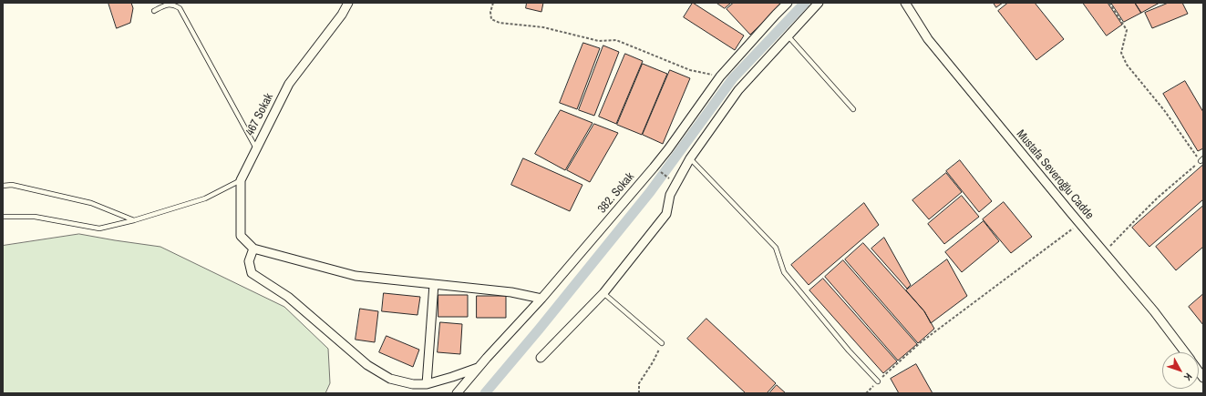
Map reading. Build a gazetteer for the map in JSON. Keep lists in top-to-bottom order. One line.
{"streets":{"street":["467 Sokak","Mustafa Severoğlu Cadde","382. Sokak"]},"north":"bottom right"}
